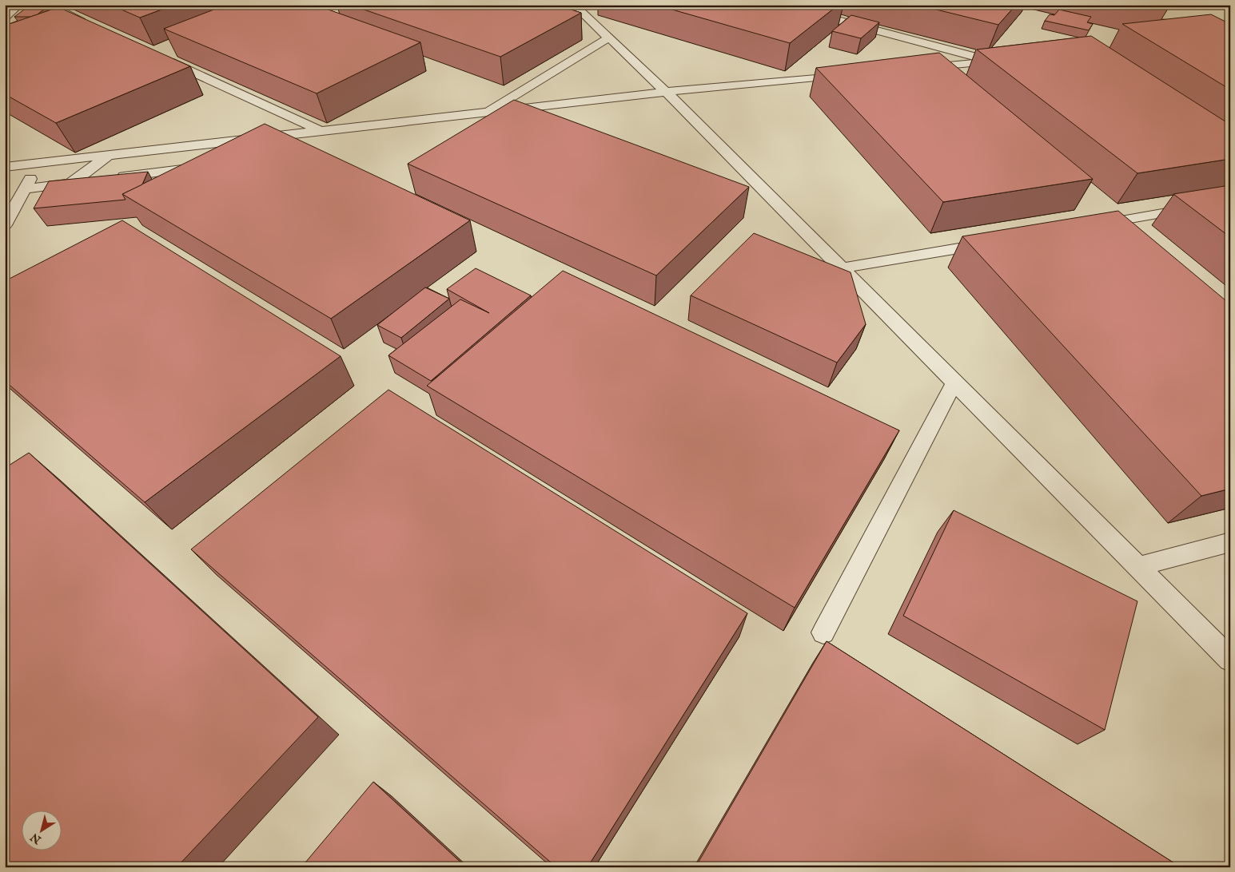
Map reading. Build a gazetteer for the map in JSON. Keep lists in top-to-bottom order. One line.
{"north":"bottom left"}
